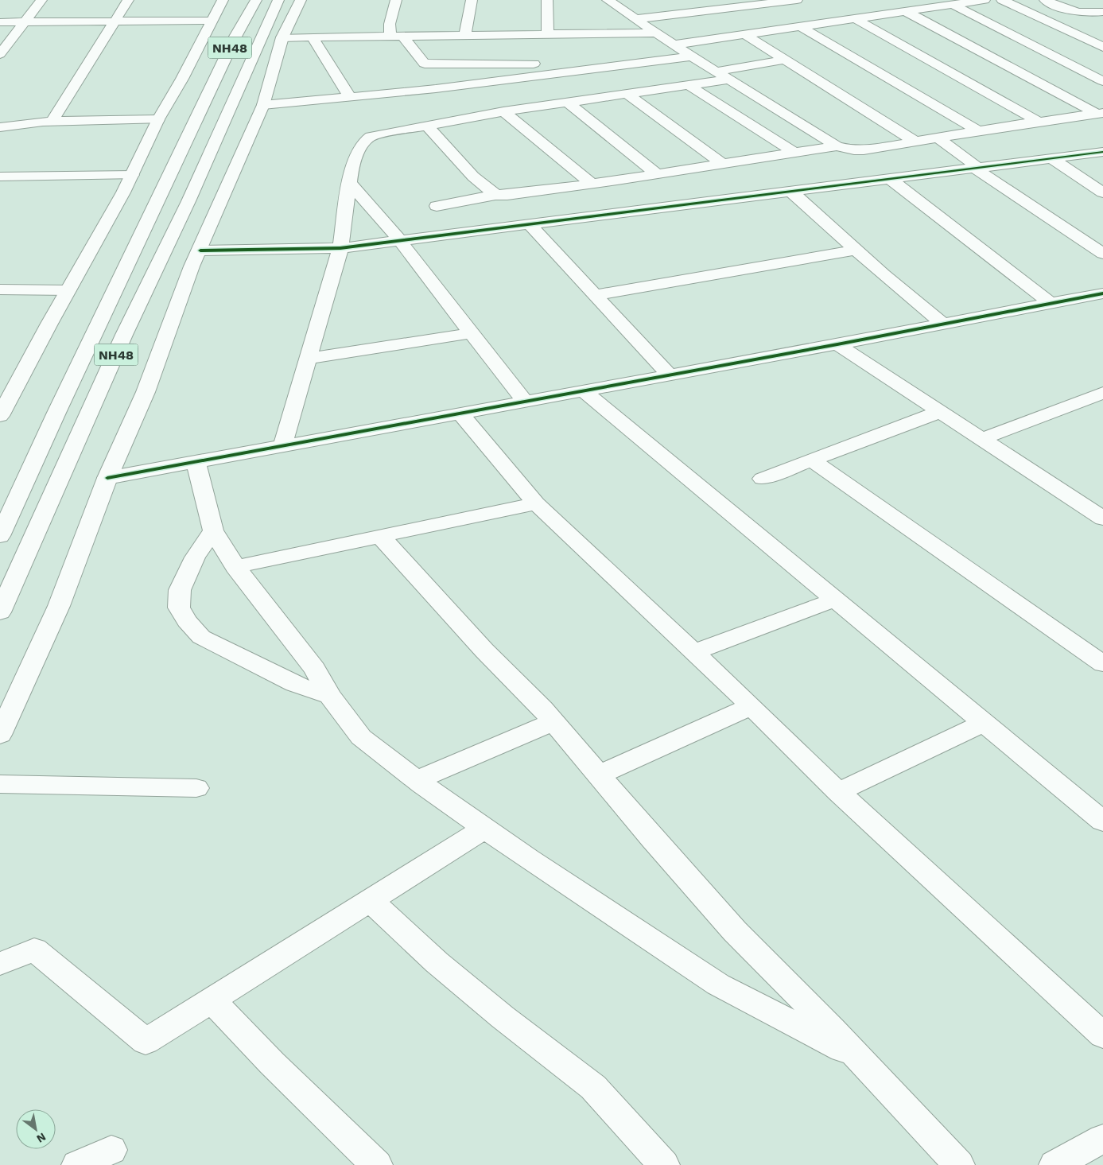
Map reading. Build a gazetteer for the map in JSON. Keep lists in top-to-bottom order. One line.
{"streets":{"main road":["NH48"]},"north":"bottom right"}
